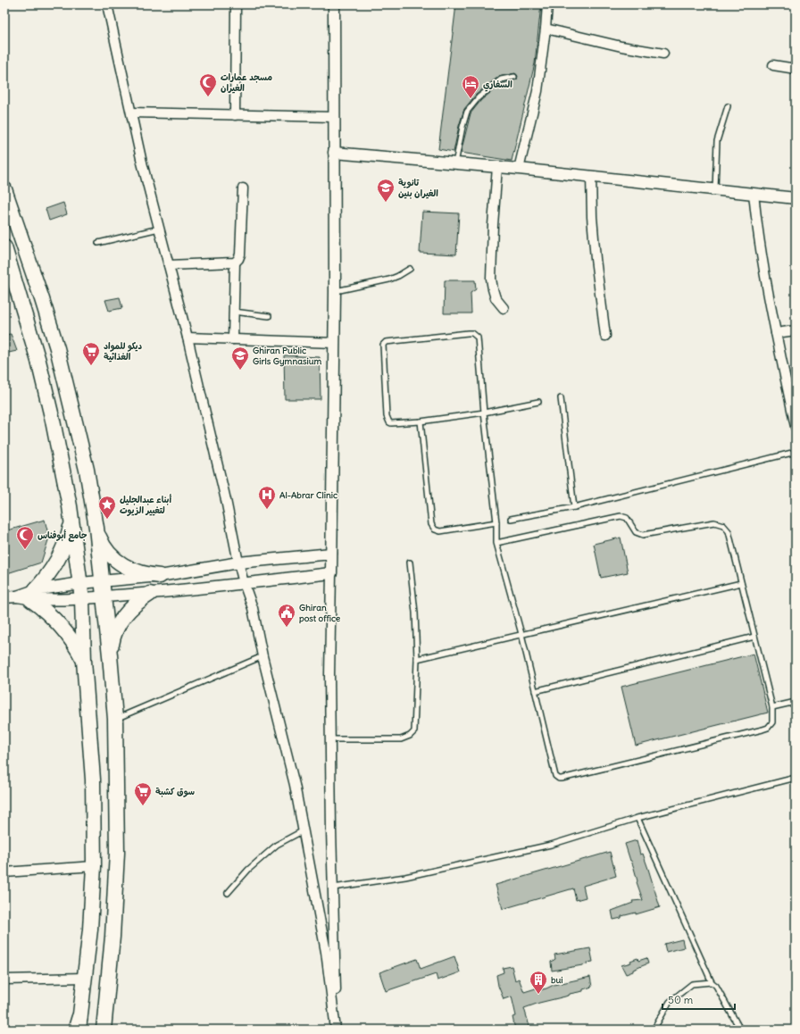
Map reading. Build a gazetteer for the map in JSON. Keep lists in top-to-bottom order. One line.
{"places":{"mosque":["مسجد عمارات الغيران","جامع أبوفناس"],"hotel":["السفاري"],"school or university":["تانوية الغيران بنين","Ghiran Public Girls Gymnasium"],"supermarket":["ديكو للمواد الغذائية","سوق كشبة"],"hospital":["Al-Abrar Clinic"],"place":["أبناء عبدالجليل لتغيير الزيوت"],"public building":["Ghiran post office"],"building":["bui"]},"scale_bar":"50 m"}
